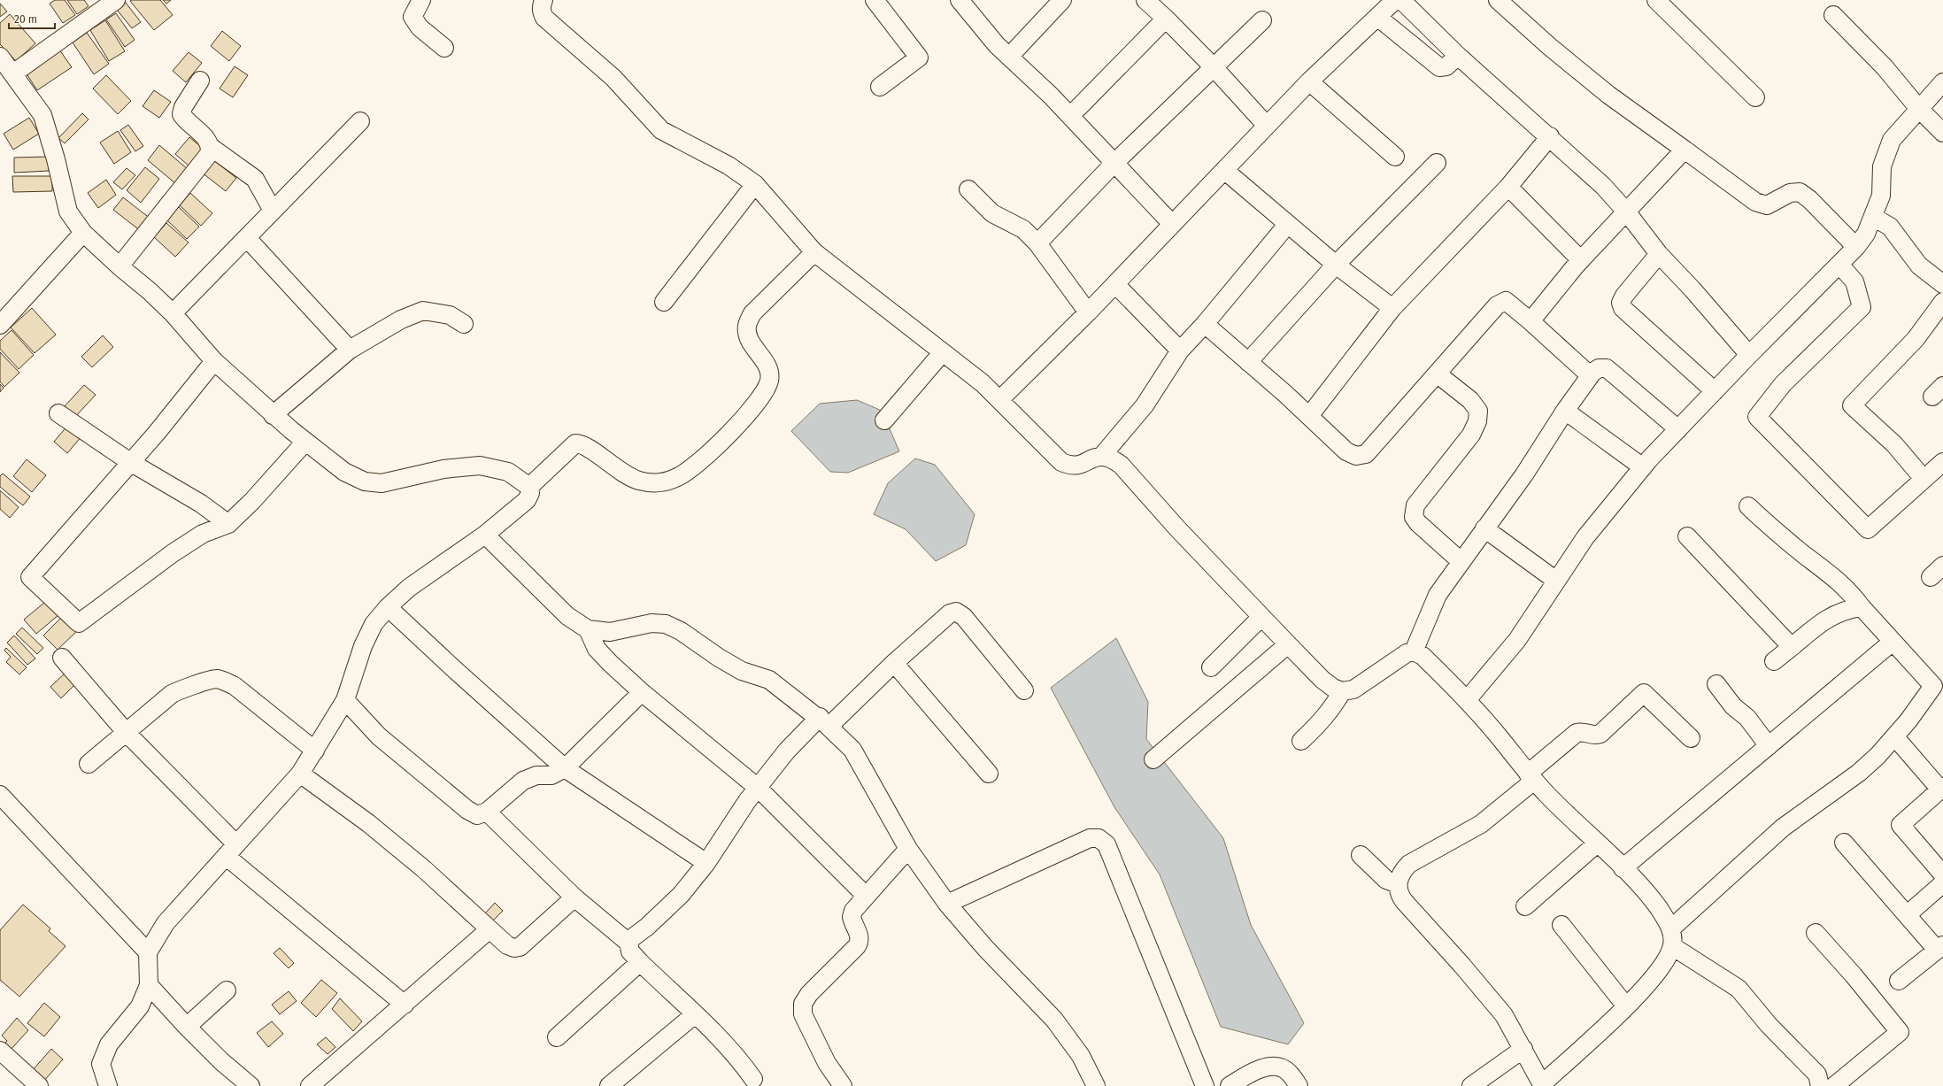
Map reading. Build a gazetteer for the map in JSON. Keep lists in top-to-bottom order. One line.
{"scale_bar":"20 m"}
